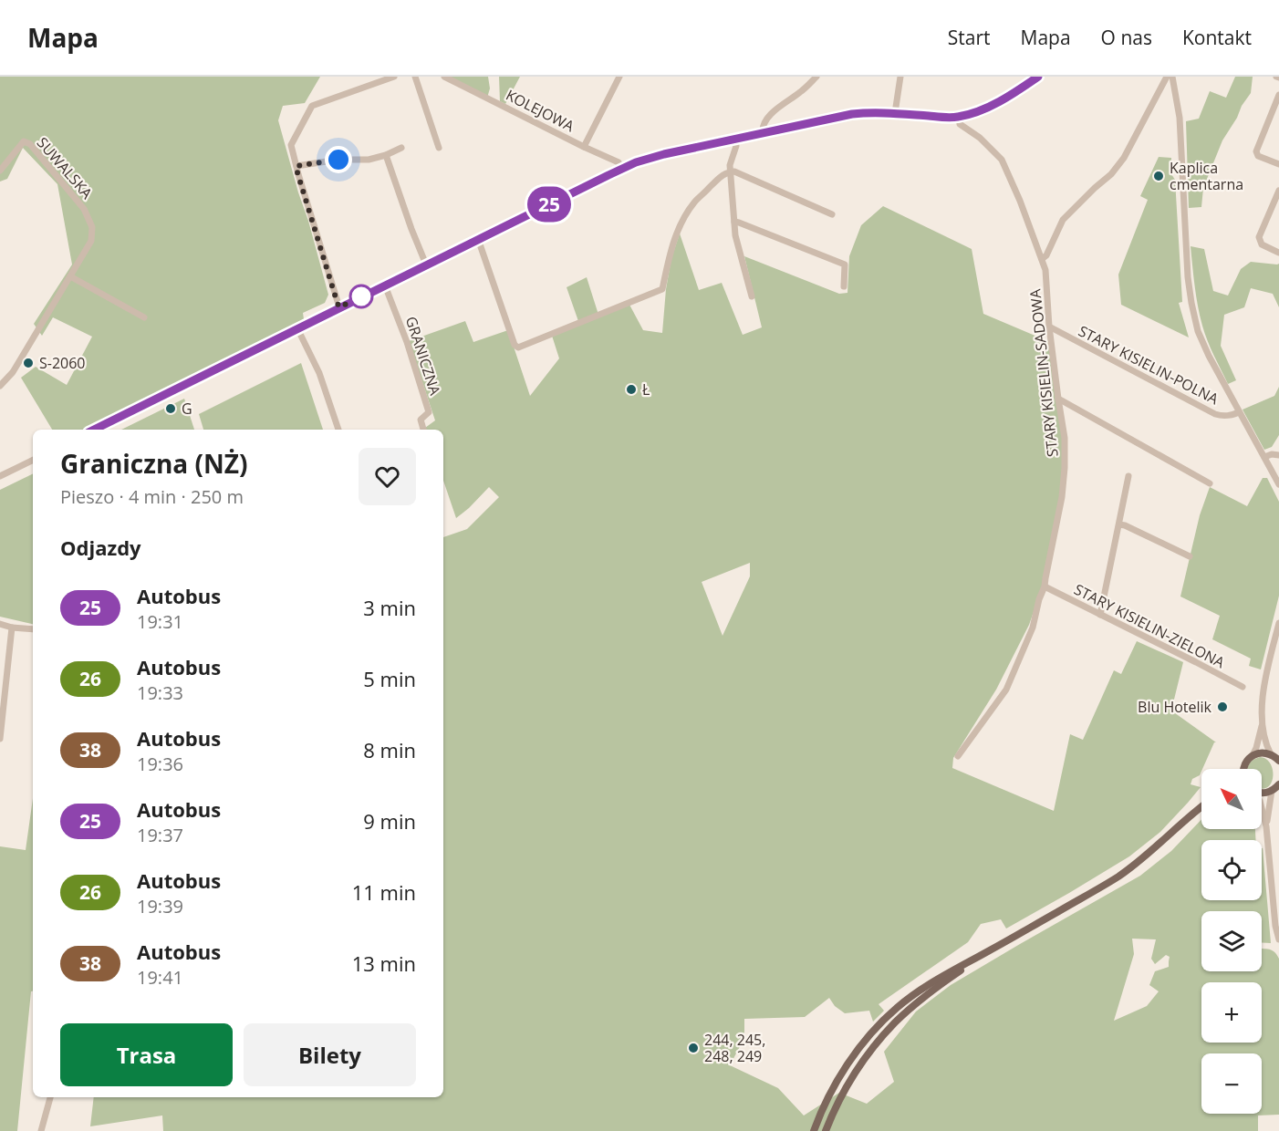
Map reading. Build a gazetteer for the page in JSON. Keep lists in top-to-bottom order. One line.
{"streets":{"street":["KOLEJOWA","SUWALSKA","GRANICZNA","STARY KISIELIN-POLNA","STARY KISIELIN-SADOWA","STARY KISIELIN-ZIELONA"]},"crossings":[["STARY KISIELIN-POLNA","STARY KISIELIN-SADOWA"],["STARY KISIELIN-SADOWA","STARY KISIELIN-ZIELONA"]],"places":["Kaplica cmentarna","S-2060","Ł","G","Blu Hotelik","244, 245, 248, 249"],"lines":["bus line 25"],"north":"top left","page":{"header":"Mapa","nav":["Start","Mapa","O nas","Kontakt"],"on_map":"25","heading":[["Graniczna (NŻ)","Pieszo · 4 min · 250 m"],"Odjazdy"],"list":[{"mark":"25","name":"Autobus","note":"19:31","value":"3 min"},{"mark":"26","name":"Autobus","note":"19:33","value":"5 min"},{"mark":"38","name":"Autobus","note":"19:36","value":"8 min"},{"mark":"25","name":"Autobus","note":"19:37","value":"9 min"},{"mark":"26","name":"Autobus","note":"19:39","value":"11 min"},{"mark":"38","name":"Autobus","note":"19:41","value":"13 min"}],"map_buttons":["+","−"],"buttons":["Trasa","Bilety"]}}
